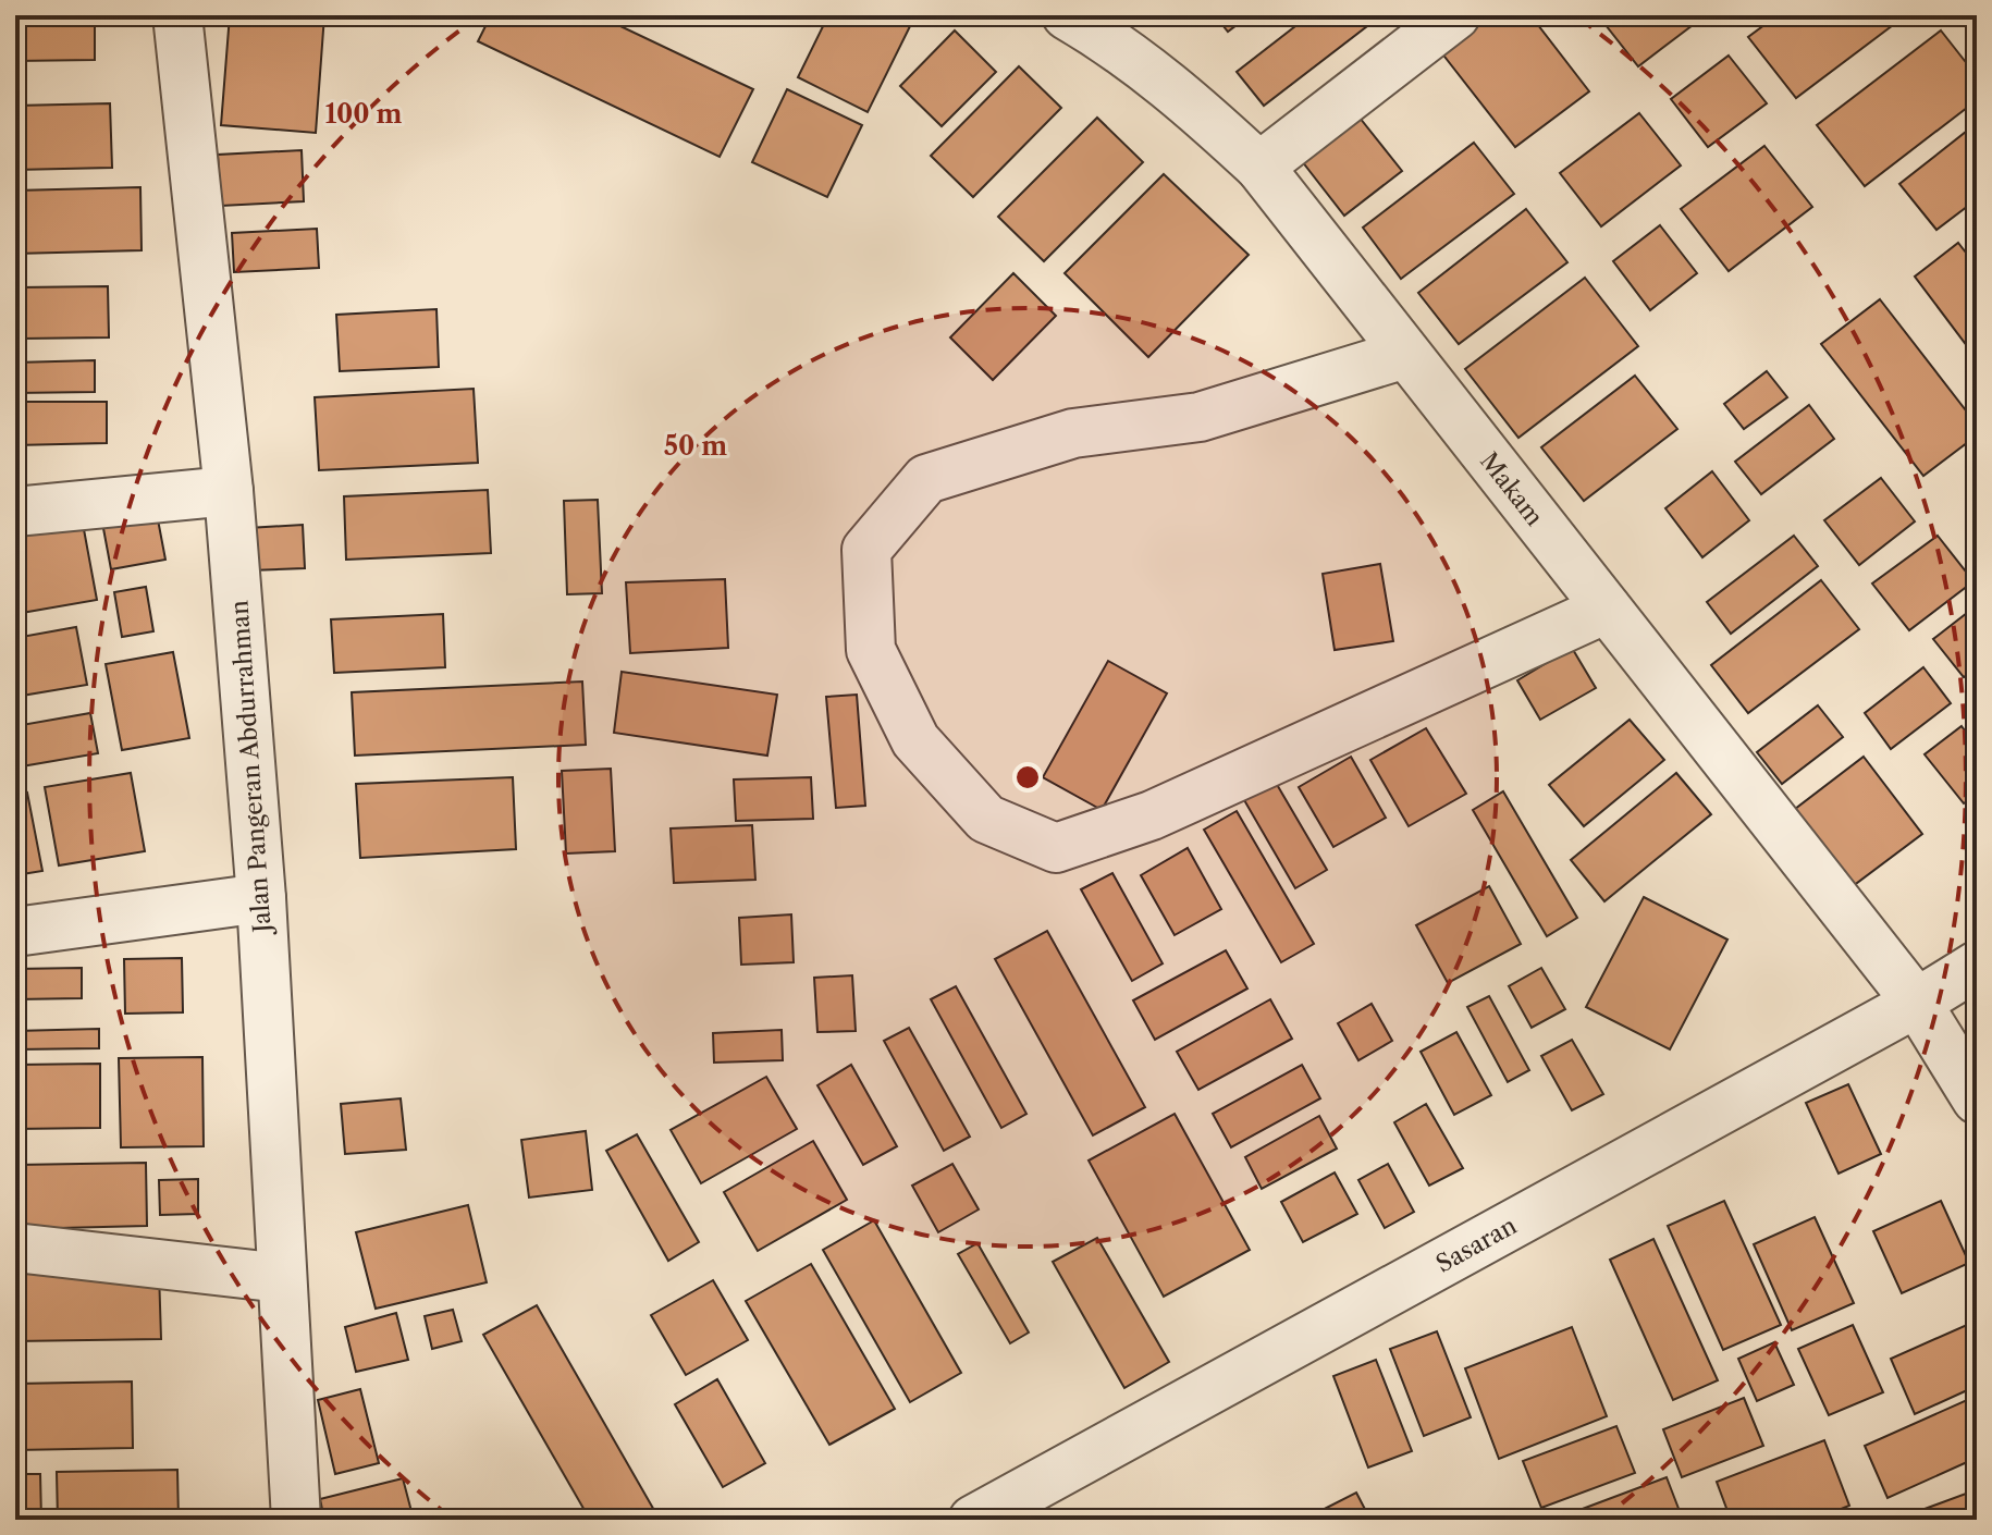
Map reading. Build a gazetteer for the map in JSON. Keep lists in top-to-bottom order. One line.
{"streets":{"street":["Makam","Jalan Pangeran Abdurrahman","Sasaran"]},"crossings":[["Makam","Sasaran"]],"rings":["100 m","50 m"]}
